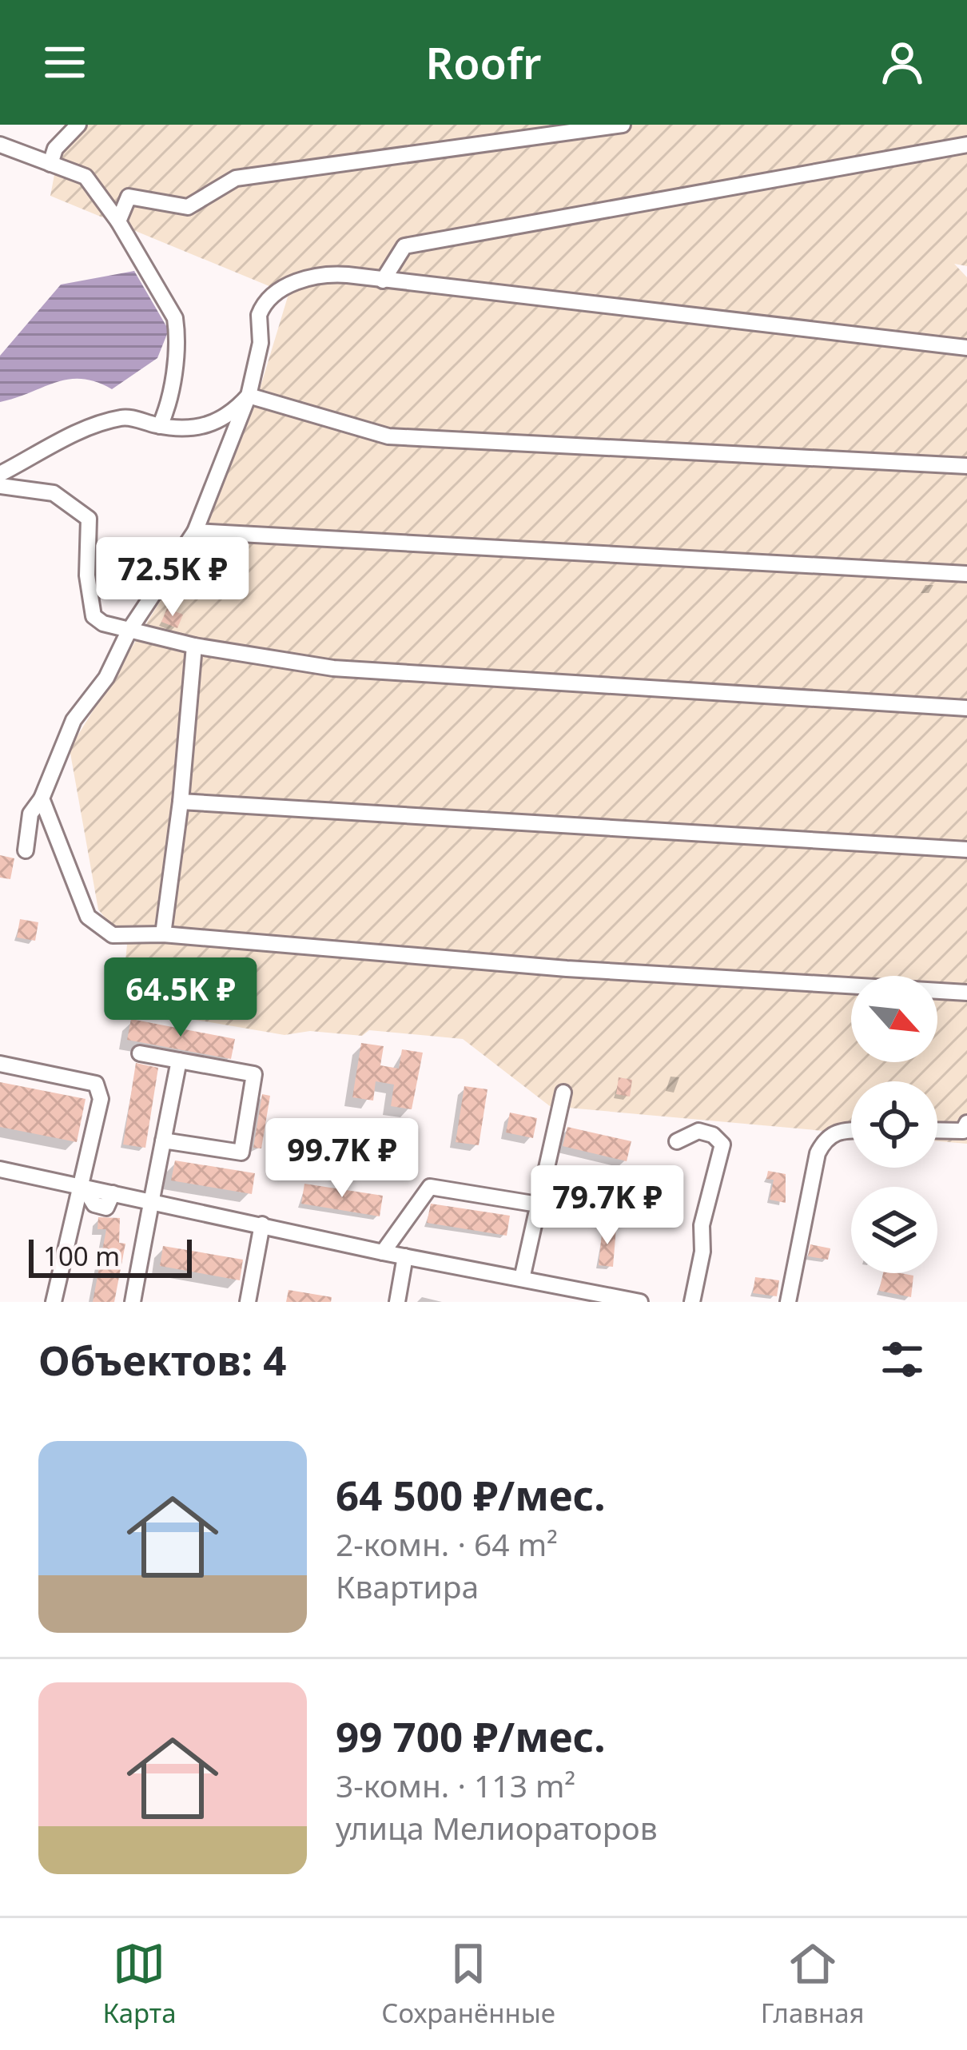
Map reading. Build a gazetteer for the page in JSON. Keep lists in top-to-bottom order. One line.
{"scale_bar":"100 m","north":"bottom right","page":{"header":"Roofr","price":["72.5K ₽","64.5K ₽","99.7K ₽","79.7K ₽"],"scale":"100 m","heading":"Объектов: 4","list":[{"name":"64 500 ₽/мес.","note":"2-комн. · 64 m² · Квартира"},{"name":"99 700 ₽/мес.","note":"3-комн. · 113 m² · улица Мелиораторов"}],"tabs":["Карта","Сохранённые","Главная"]}}
